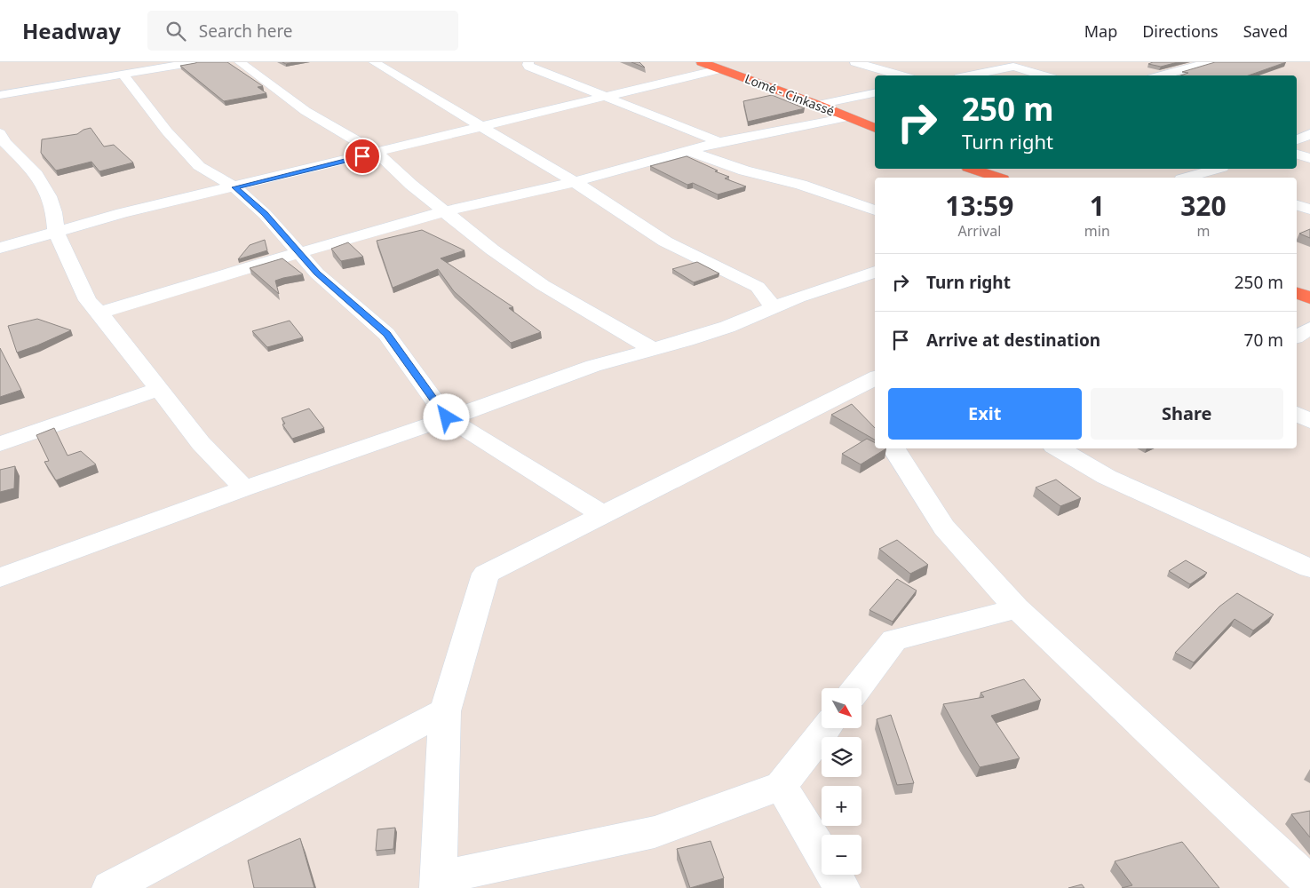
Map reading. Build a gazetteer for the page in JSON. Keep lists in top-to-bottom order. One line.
{"streets":{"highway":["Lomé - Cinkassé"]},"north":"bottom right","page":{"header":"Headway","search":"Search here","nav":["Map","Directions","Saved"],"turn":["250 m","Turn right"],"eta":["13:59","Arrival","1","min","320","m"],"list":[{"name":"Turn right","value":"250 m"},{"name":"Arrive at destination","value":"70 m"}],"buttons":["Exit","Share"],"map_buttons":["+","−"]}}
